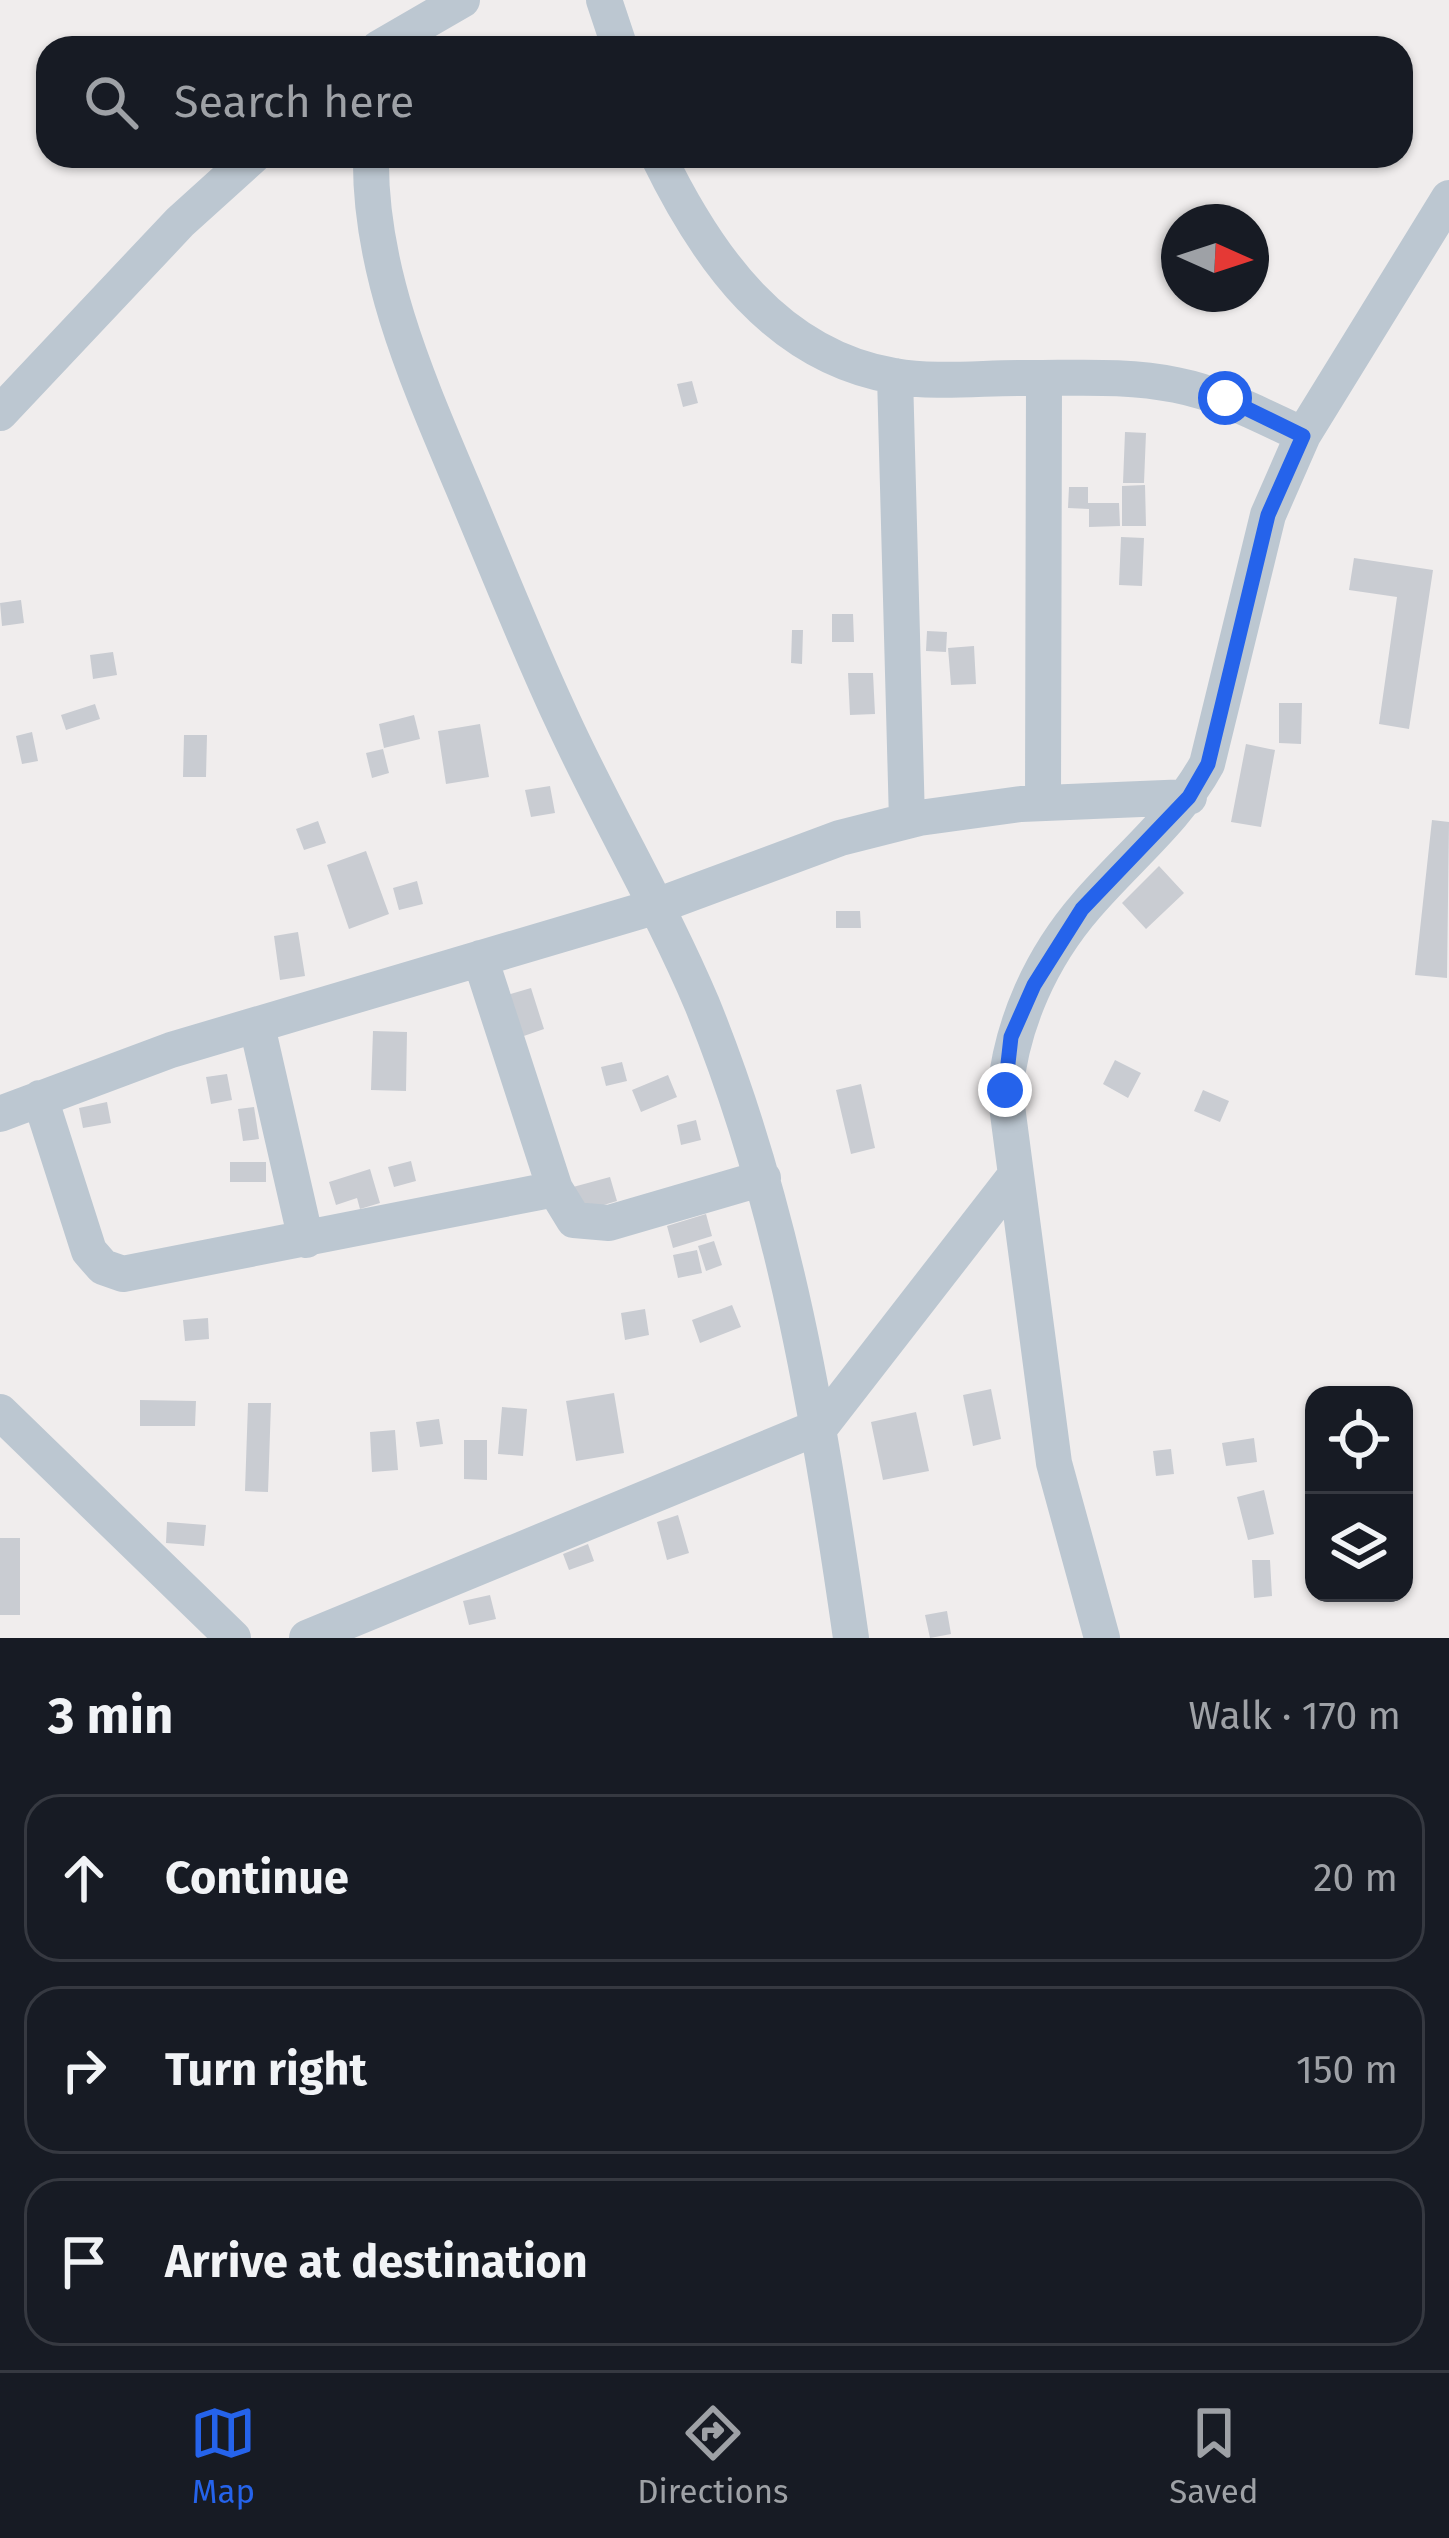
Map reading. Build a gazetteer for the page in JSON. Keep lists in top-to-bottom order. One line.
{"north":"right","page":{"search":"Search here","heading":["3 min","Walk · 170 m"],"list":[["Continue","20 m"],["Turn right","150 m"],"Arrive at destination"],"nav":["Map","Directions","Saved"]}}
